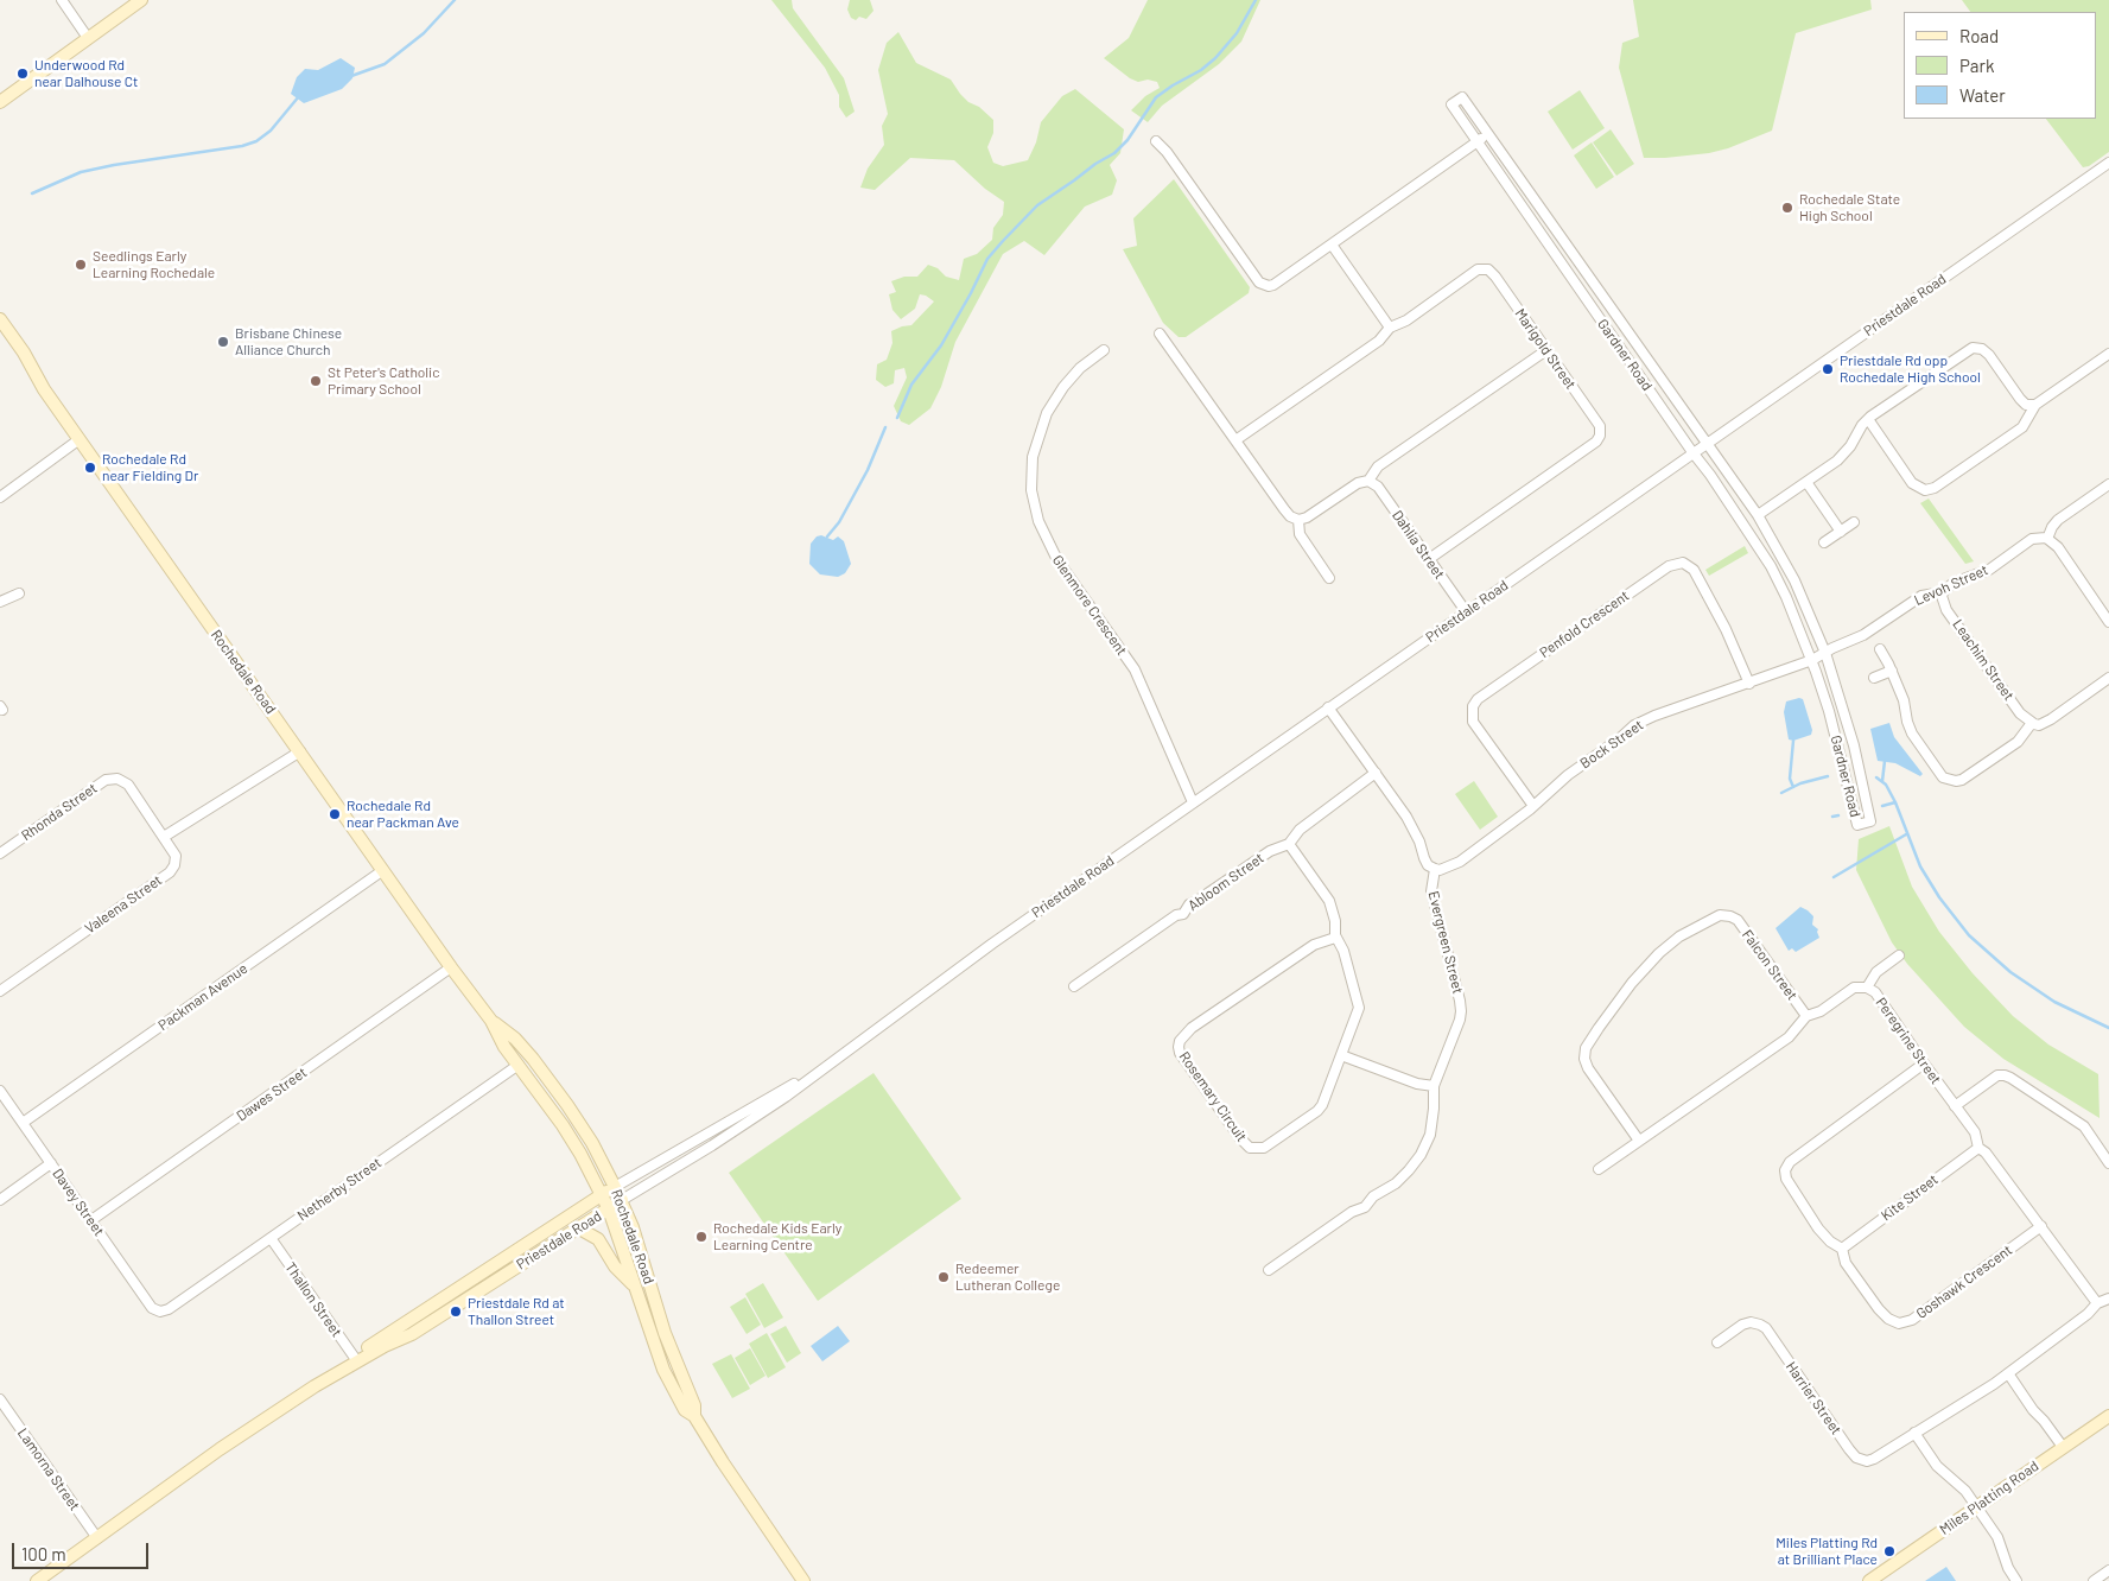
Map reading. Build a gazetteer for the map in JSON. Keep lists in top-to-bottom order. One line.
{"streets":{"main road":["Priestdale Road","Rochedale Road","Miles Platting Road"],"street":["Marigold Street","Gardner Road","Dahlia Street","Levoh Street","Glenmore Crescent","Penfold Crescent","Leachim Street","Bock Street","Rhonda Street","Abloom Street","Valeena Street","Evergreen Street","Falcon Street","Packman Avenue","Peregrine Street","Dawes Street","Rosemary Circuit","Netherby Street","Kite Street","Davey Street","Goshawk Crescent","Thallon Street","Harrier Street","Lamorna Street"]},"crossings":[["Priestdale Road","Gardner Road"],["Priestdale Road","Dahlia Street"],["Priestdale Road","Glenmore Crescent"],["Priestdale Road","Rochedale Road"],["Priestdale Road","Evergreen Street"],["Priestdale Road","Thallon Street"],["Priestdale Road","Lamorna Street"],["Marigold Street","Dahlia Street"],["Gardner Road","Levoh Street"],["Gardner Road","Bock Street"],["Levoh Street","Leachim Street"],["Levoh Street","Bock Street"],["Penfold Crescent","Bock Street"],["Rochedale Road","Packman Avenue"],["Rochedale Road","Dawes Street"],["Rochedale Road","Netherby Street"],["Bock Street","Evergreen Street"],["Rhonda Street","Valeena Street"],["Abloom Street","Evergreen Street"],["Abloom Street","Rosemary Circuit"],["Falcon Street","Peregrine Street"],["Packman Avenue","Davey Street"],["Peregrine Street","Kite Street"],["Peregrine Street","Goshawk Crescent"],["Peregrine Street","Harrier Street"],["Dawes Street","Davey Street"],["Netherby Street","Davey Street"],["Netherby Street","Thallon Street"],["Kite Street","Goshawk Crescent"]],"places":["Underwood Rd near Dalhouse Ct","Rochedale State High School","Seedlings Early Learning Rochedale","Brisbane Chinese Alliance Church","Priestdale Rd opp Rochedale High School","St Peter's Catholic Primary School","Rochedale Rd near Fielding Dr","Rochedale Rd near Packman Ave","Rochedale Kids Early Learning Centre","Redeemer Lutheran College","Priestdale Rd at Thallon Street","Miles Platting Rd at Brilliant Place"],"legend":["Road","Park","Water"],"scale_bar":"100 m"}
